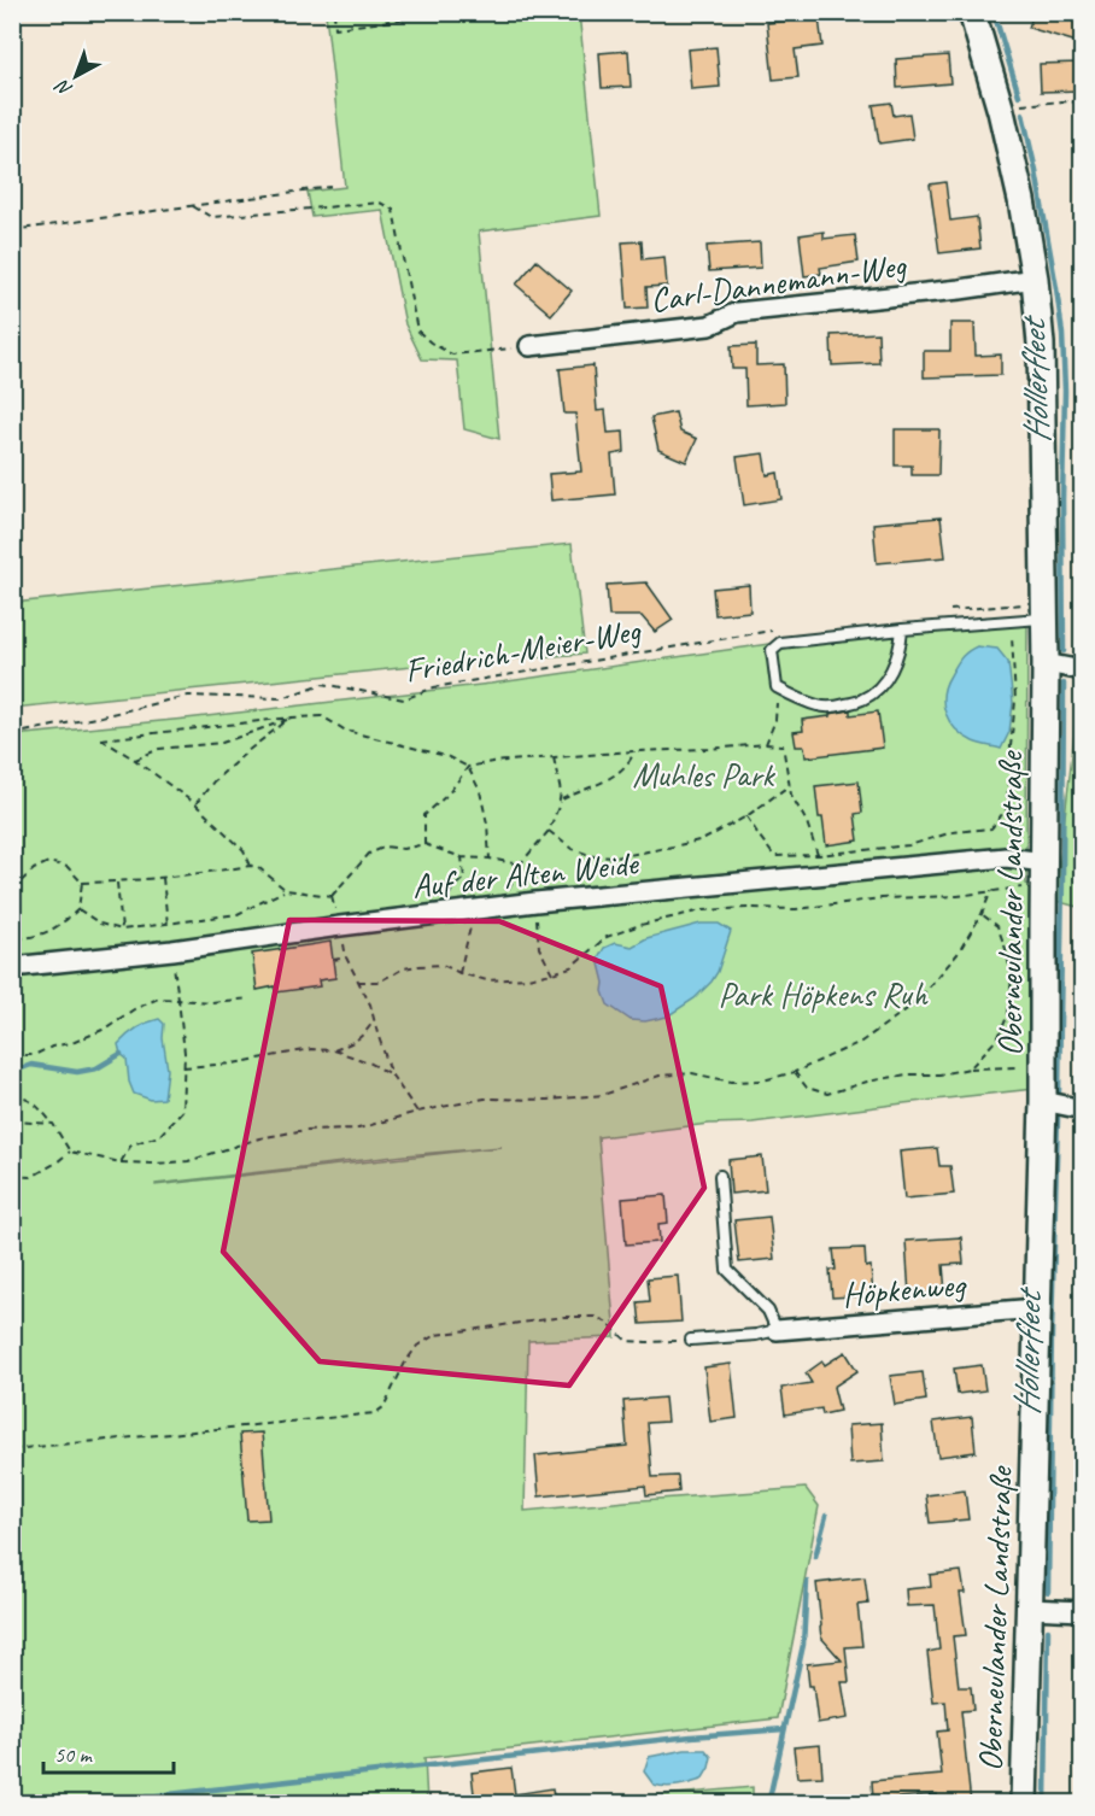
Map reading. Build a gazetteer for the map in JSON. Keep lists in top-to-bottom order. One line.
{"streets":{"street":["Carl-Dannemann-Weg","Auf der Alten Weide","Oberneulander Landstraße","Höpkenweg"],"path":["Friedrich-Meier-Weg"]},"crossings":[["Carl-Dannemann-Weg","Oberneulander Landstraße"],["Auf der Alten Weide","Oberneulander Landstraße"],["Oberneulander Landstraße","Höpkenweg"]],"water":["Hollerfleet"],"parks":["Muhles Park","Park Höpkens Ruh"],"scale_bar":"50 m","north":"bottom left"}
